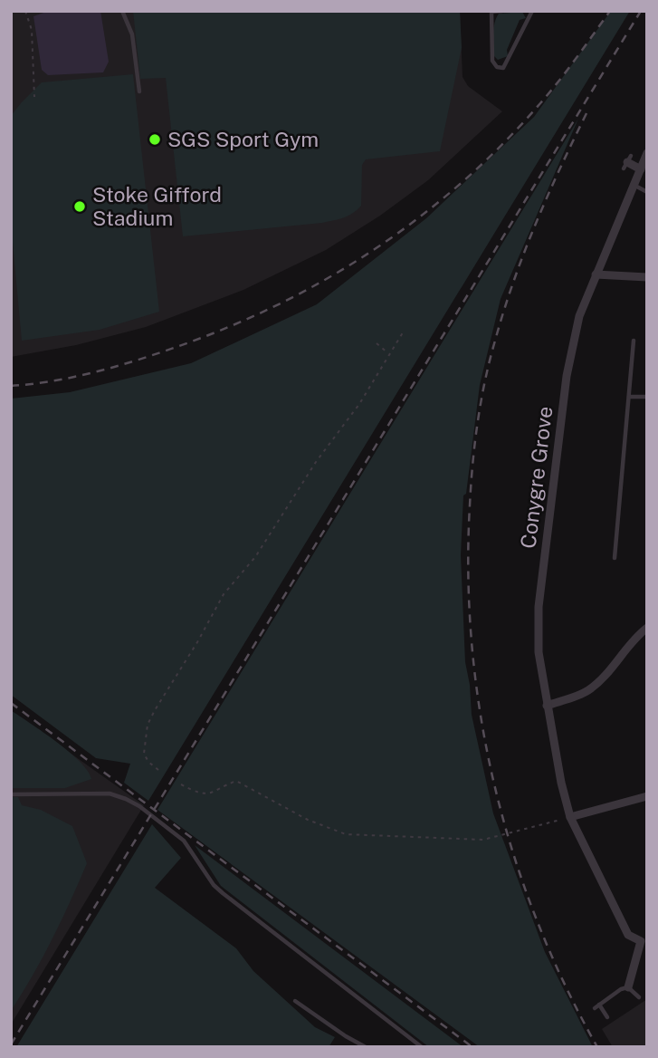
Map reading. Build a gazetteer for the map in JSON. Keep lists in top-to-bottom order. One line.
{"streets":{"street":["Conygre Grove"]},"places":["SGS Sport Gym","Stoke Gifford Stadium"]}
